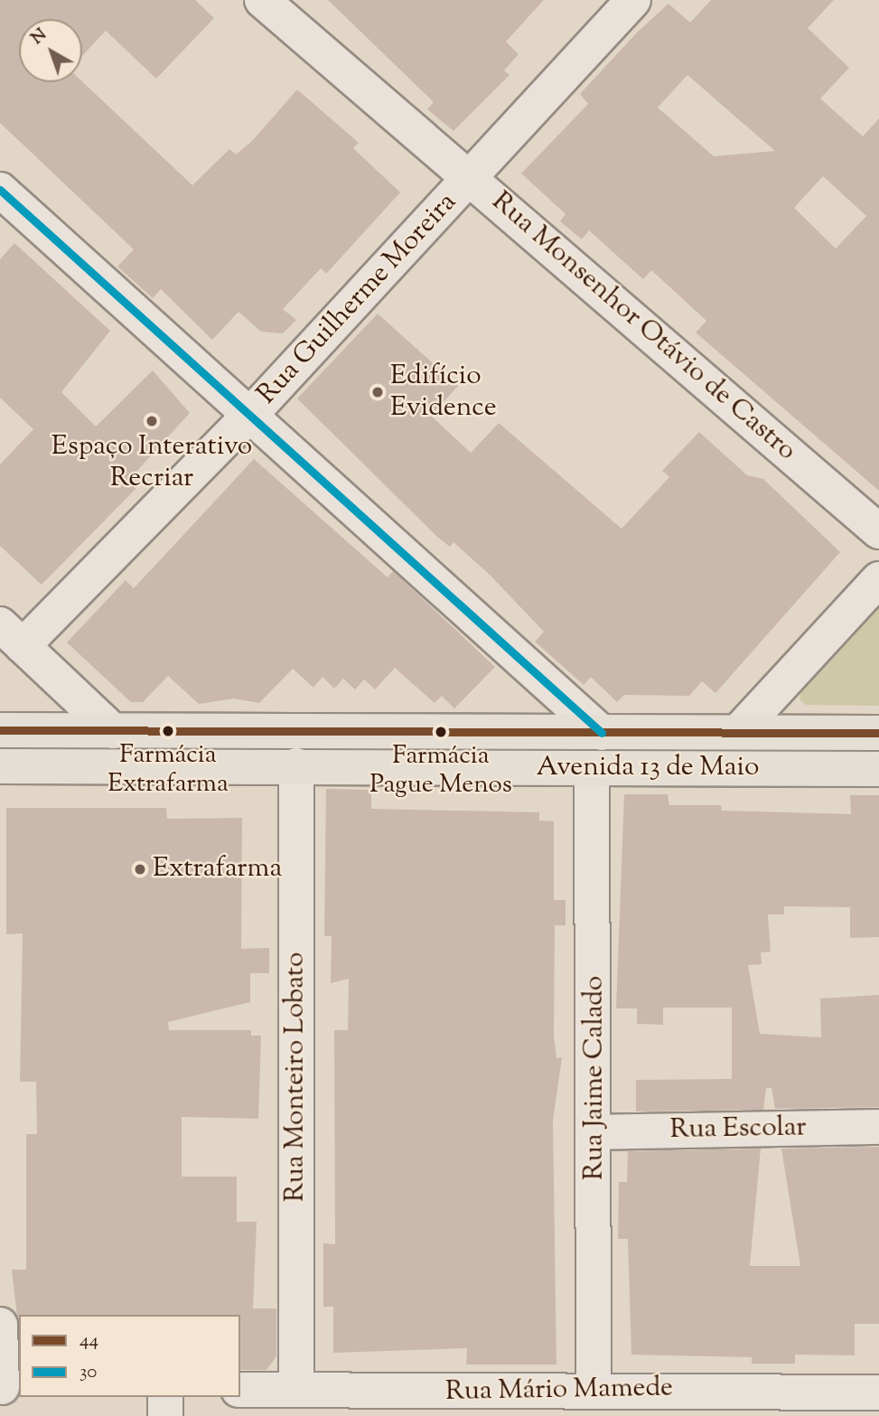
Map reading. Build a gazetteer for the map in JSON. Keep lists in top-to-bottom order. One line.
{"streets":{"main road":["Avenida 13 de Maio"],"street":["Rua Guilherme Moreira","Rua Monsenhor Otávio de Castro","Rua Monteiro Lobato","Rua Jaime Calado","Rua Escolar","Rua Mário Mamede"]},"crossings":[["Rua Guilherme Moreira","Rua Monsenhor Otávio de Castro"],["Avenida 13 de Maio","Rua Monteiro Lobato"],["Avenida 13 de Maio","Rua Jaime Calado"],["Rua Monteiro Lobato","Rua Mário Mamede"],["Rua Jaime Calado","Rua Escolar"],["Rua Jaime Calado","Rua Mário Mamede"]],"places":["Edifício Evidence","Espaço Interativo Recriar","Farmácia Extrafarma","Farmácia Pague Menos","Extrafarma"],"lines":["transit line 30","transit line 44"],"legend":["44","30"],"north":"top left"}
